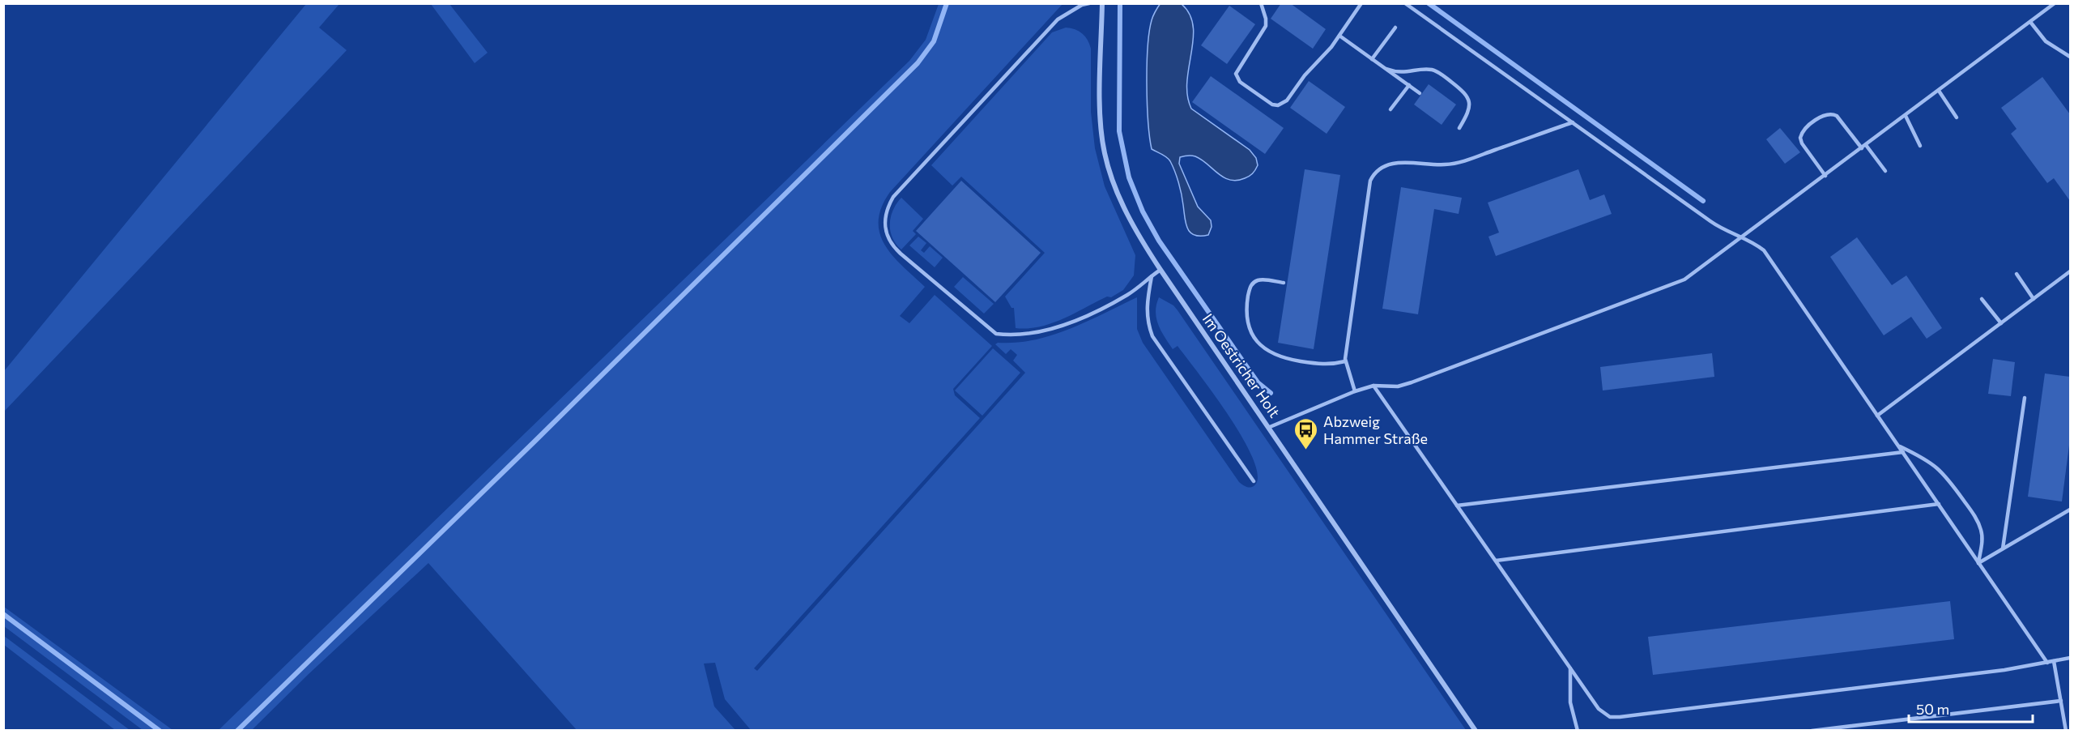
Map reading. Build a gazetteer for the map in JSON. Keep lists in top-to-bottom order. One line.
{"streets":{"street":["Im Oestricher Holt"]},"places":{"bus stop":["Abzweig Hammer Straße"]},"scale_bar":"50 m"}
